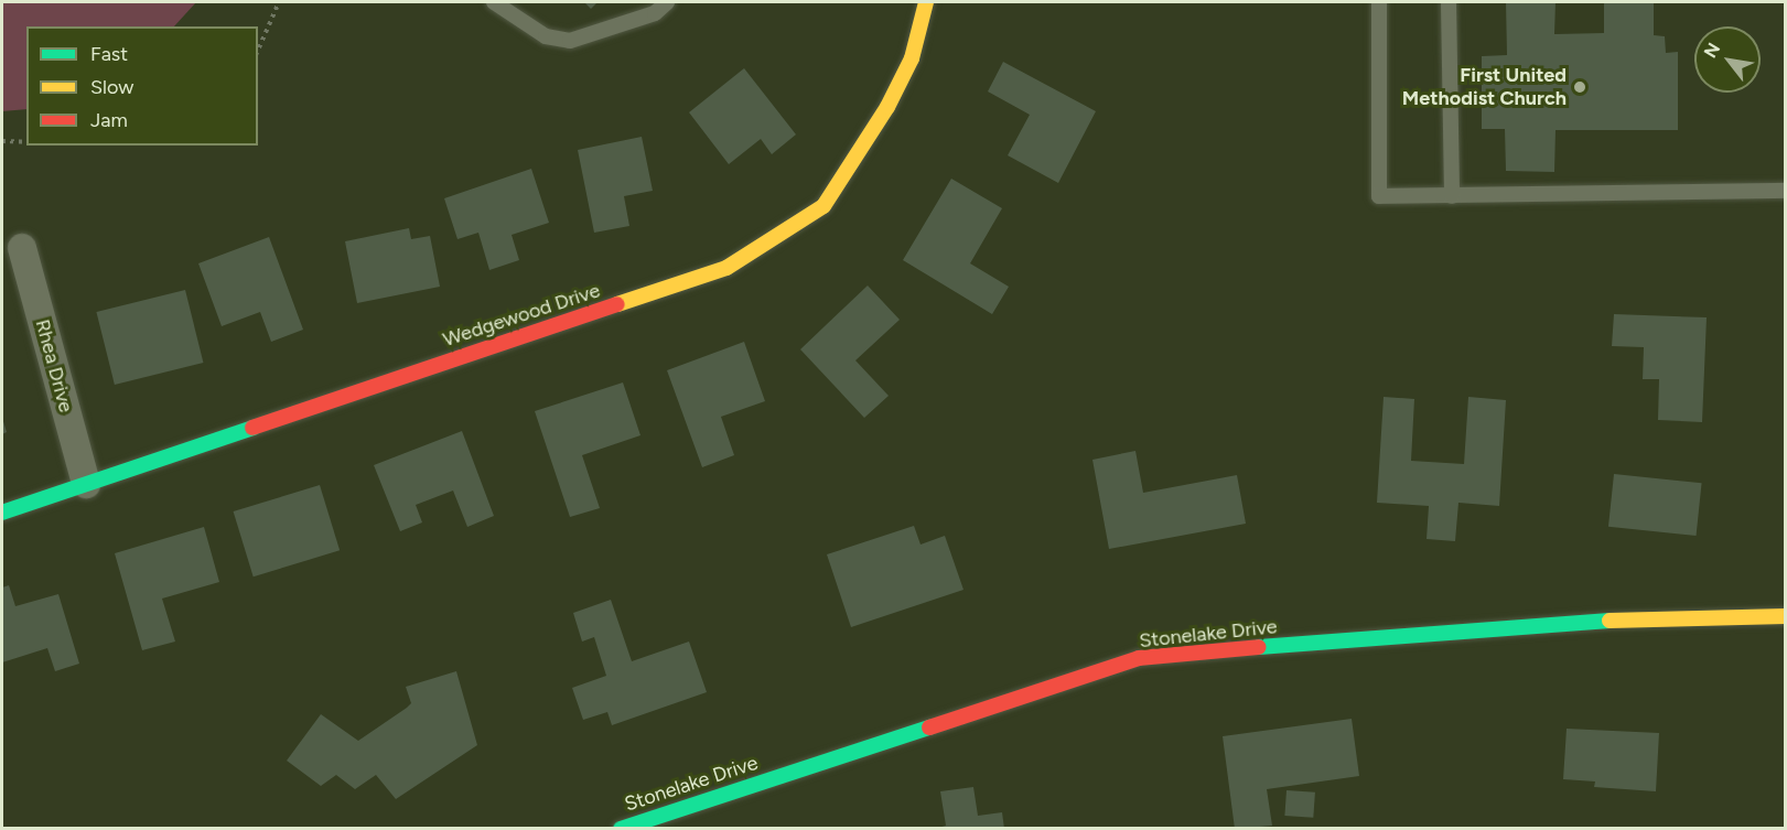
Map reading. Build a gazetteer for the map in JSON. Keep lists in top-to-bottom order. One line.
{"streets":{"street":["Wedgewood Drive","Rhea Drive","Stonelake Drive"]},"crossings":[["Wedgewood Drive","Rhea Drive"]],"places":["First United Methodist Church"],"legend":["Fast","Slow","Jam"],"north":"top left"}
